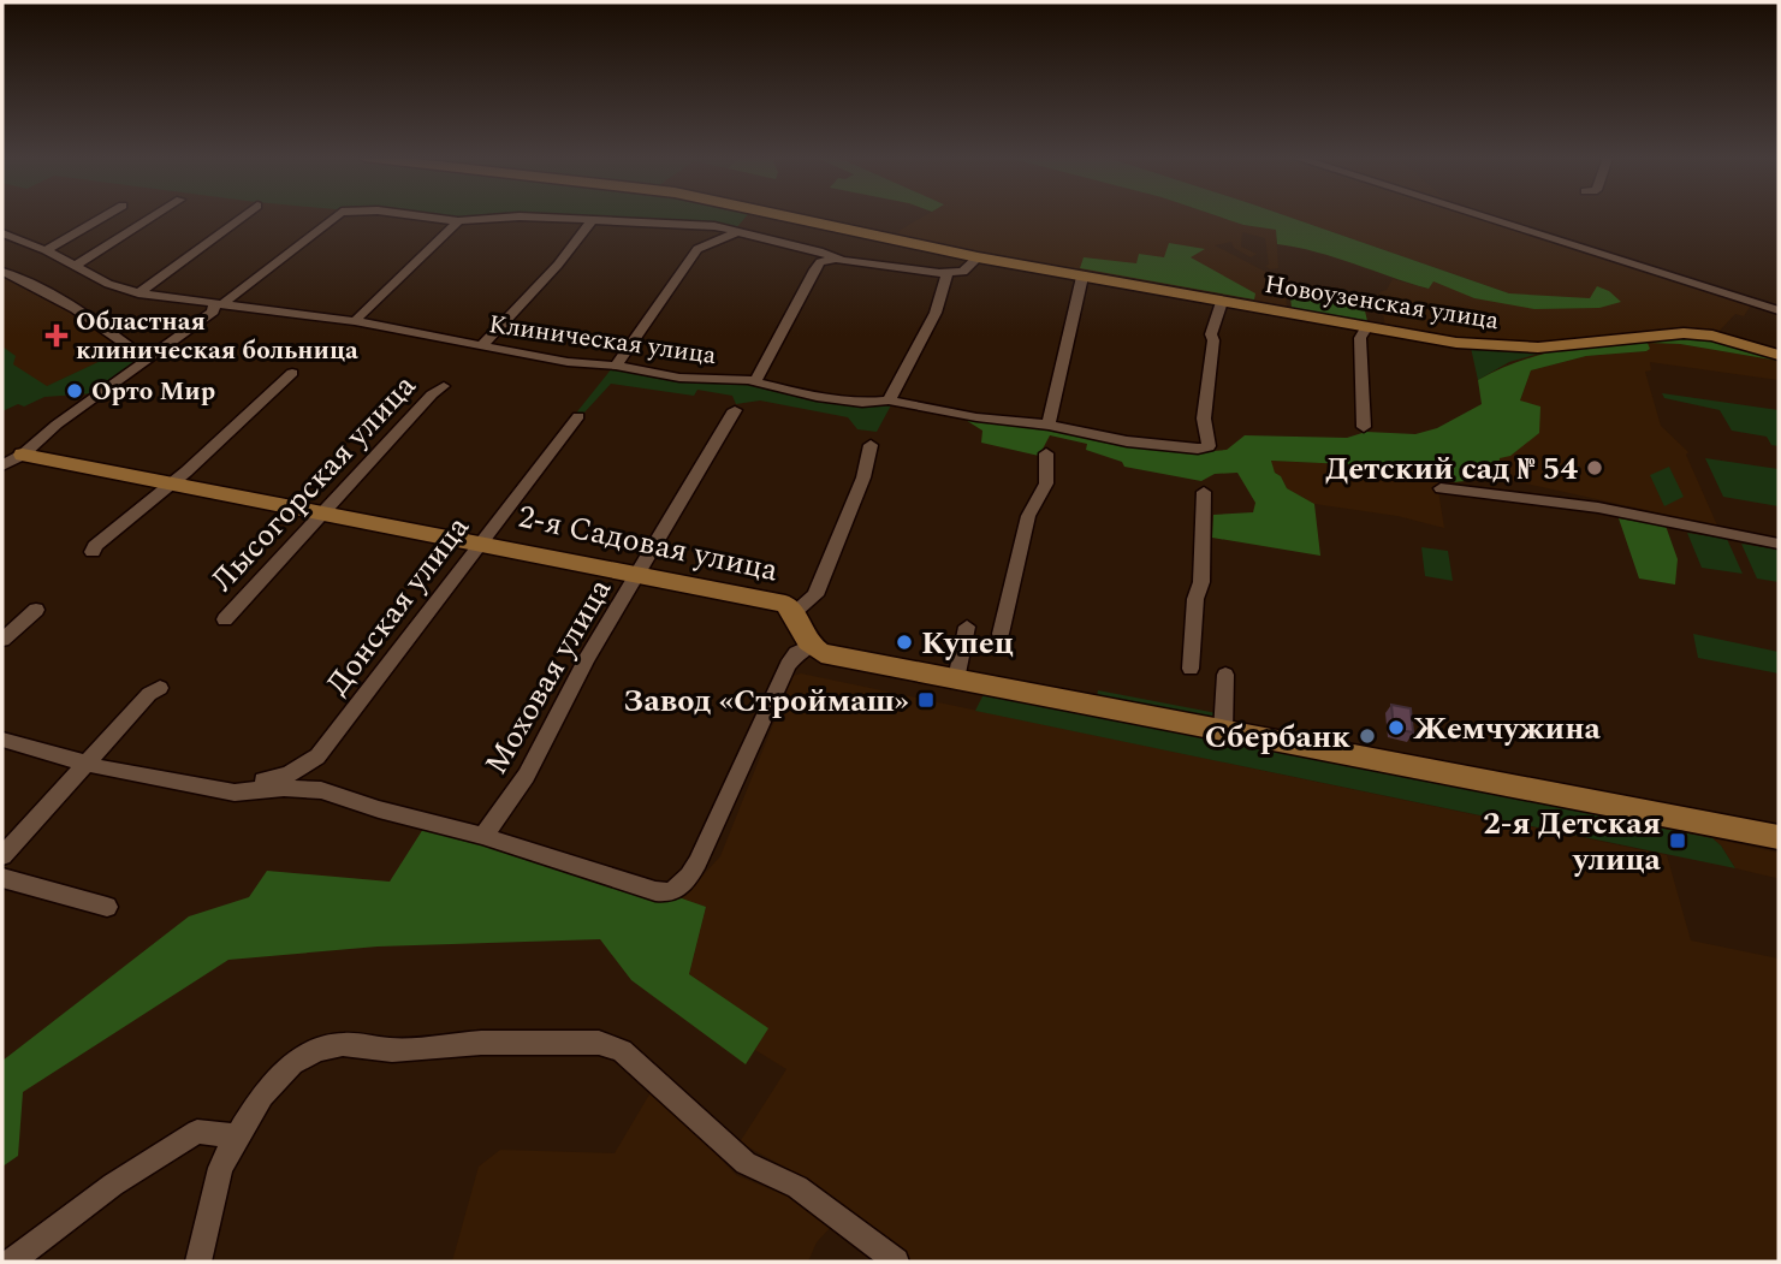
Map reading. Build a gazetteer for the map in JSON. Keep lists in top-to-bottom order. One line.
{"streets":{"main road":["Новоузенская улица","2-я Садовая улица"],"street":["Клиническая улица","Лысогорская улица","Донская улица","Моховая улица"]},"crossings":[["Новоузенская улица","Клиническая улица"],["Лысогорская улица","2-я Садовая улица"],["2-я Садовая улица","Донская улица"],["2-я Садовая улица","Моховая улица"]],"places":{"health":["Областная клиническая больница"],"other":["Орто Мир","Детский сад № 54","Купец","Жемчужина","Сбербанк"],"transit":["Завод «Строймаш»","2-я Детская улица"]}}
